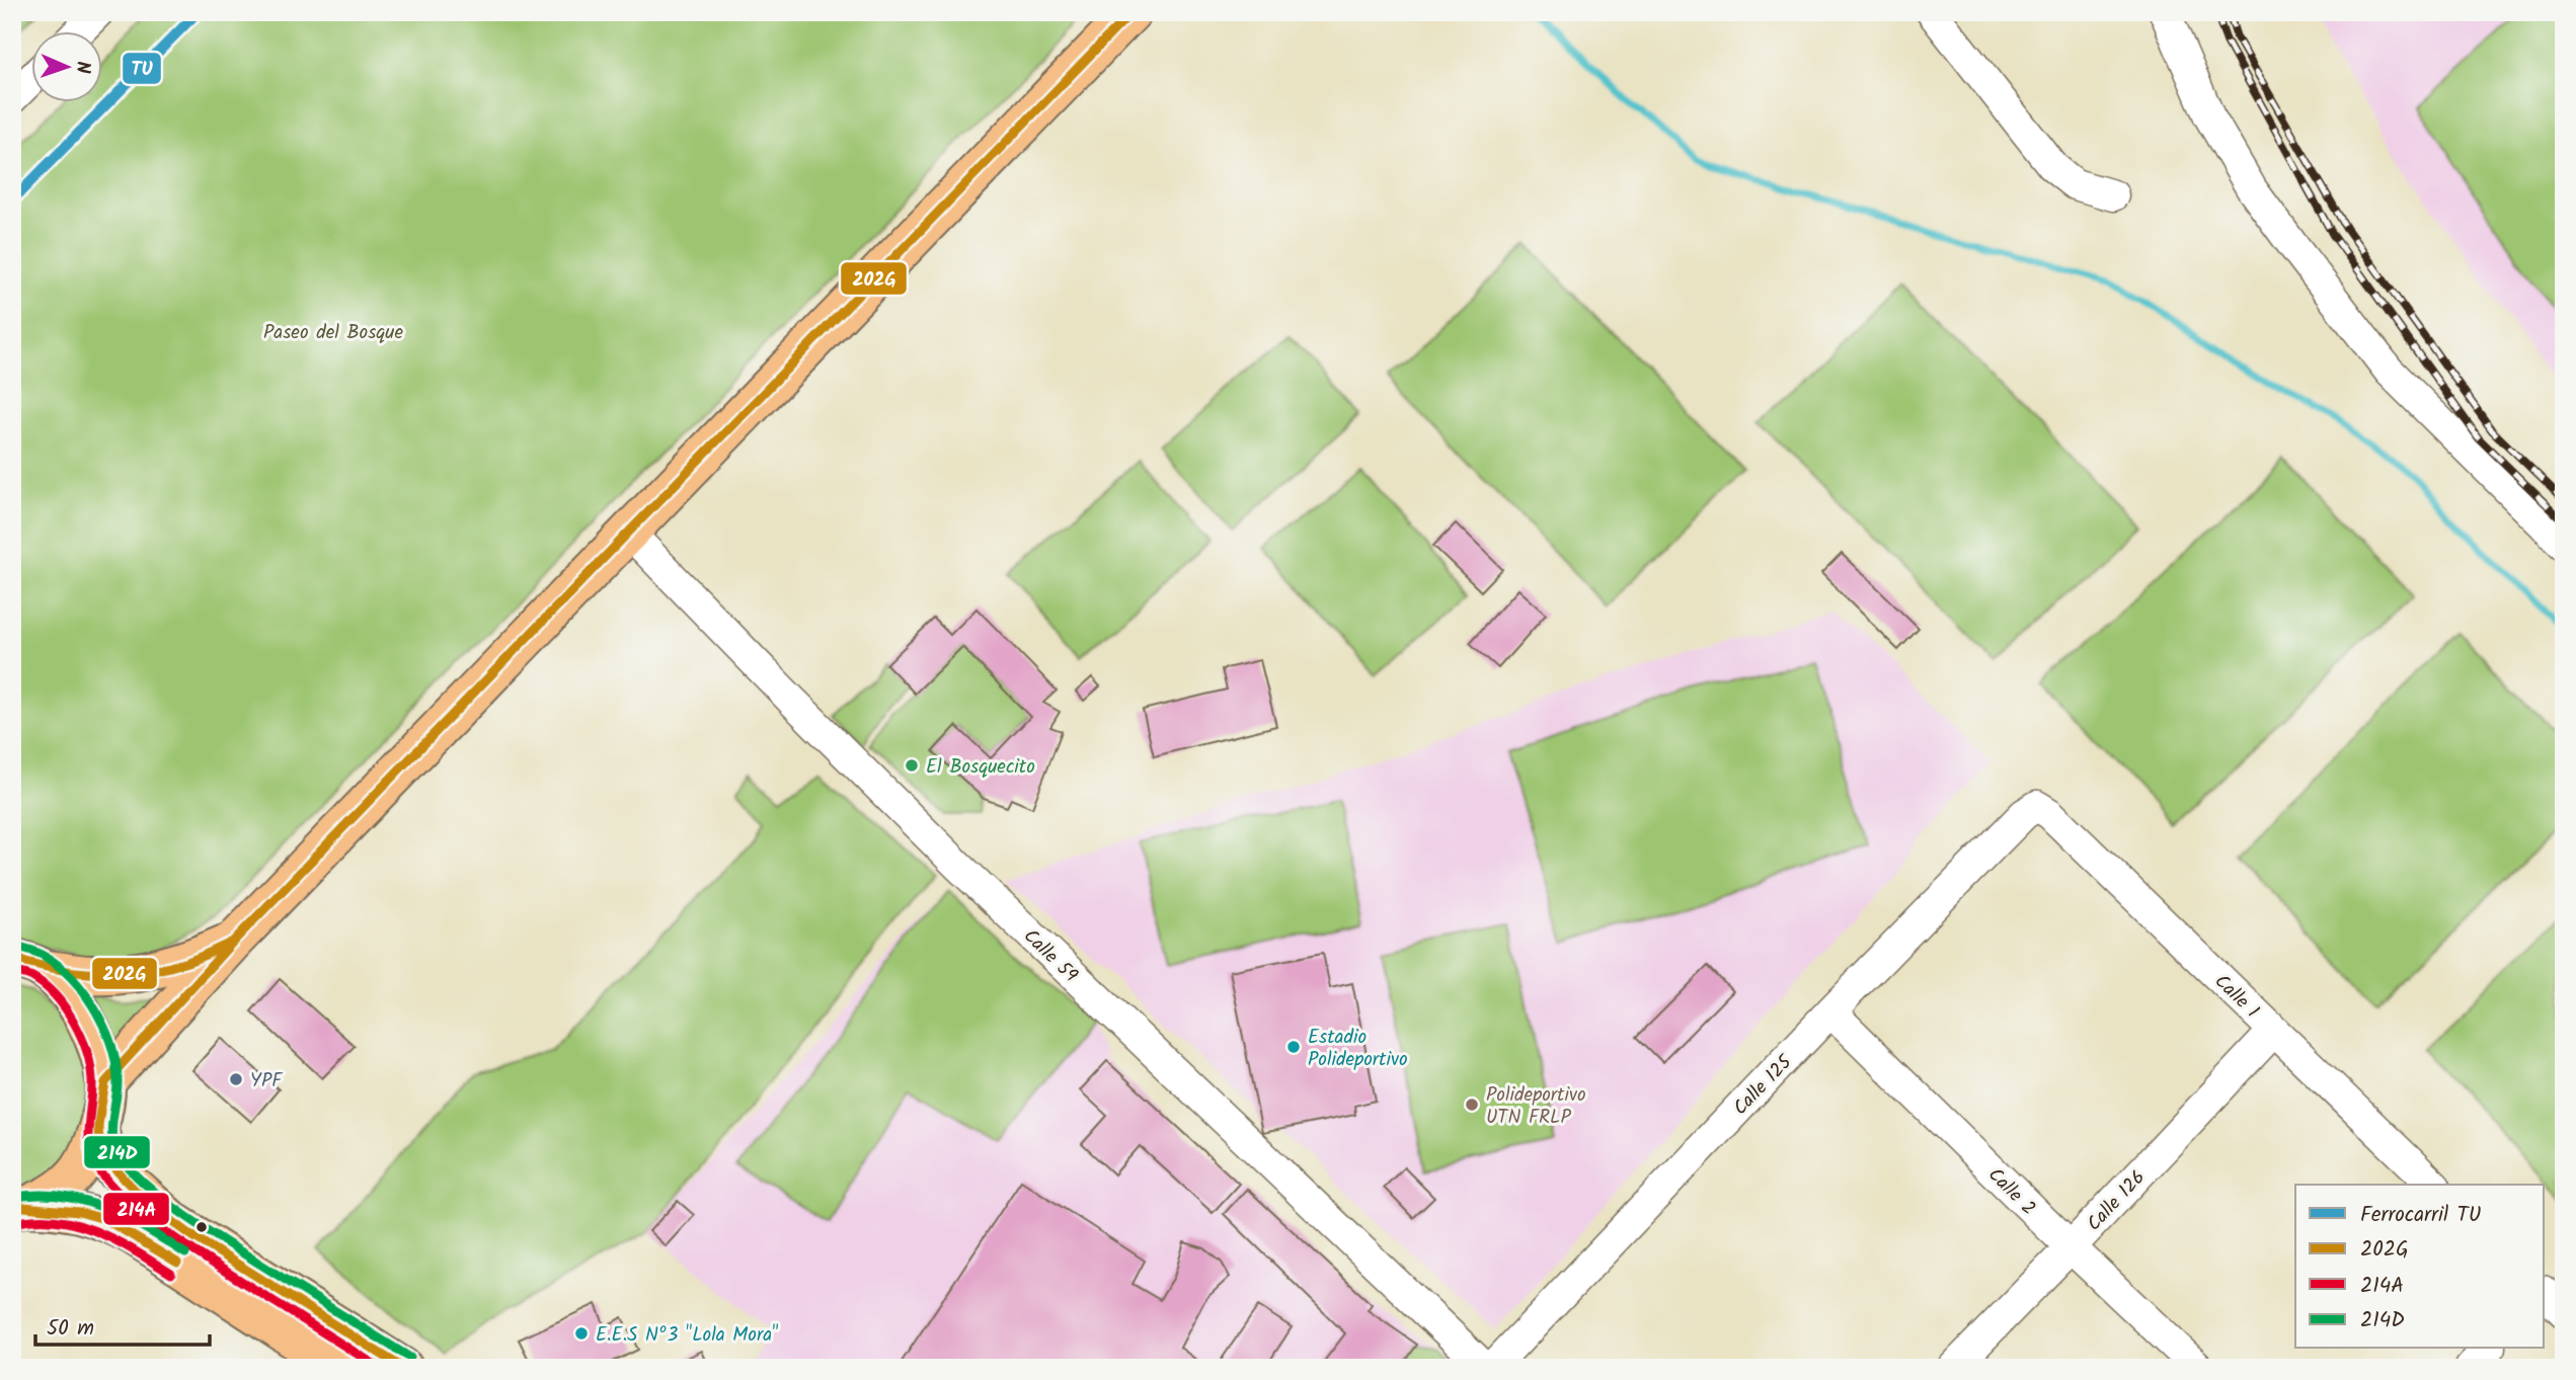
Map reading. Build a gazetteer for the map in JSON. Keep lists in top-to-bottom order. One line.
{"streets":{"street":["Calle 59","Calle 1","Calle 125","Calle 2","Calle 126"]},"crossings":[["Calle 1","Calle 125"],["Calle 1","Calle 126"],["Calle 125","Calle 2"],["Calle 2","Calle 126"]],"parks":["Paseo del Bosque"],"places":["El Bosquecito","Estadio Polideportivo","YPF","Polideportivo UTN FRLP","E.E.S Nº3 \"Lola Mora\""],"lines":["rail line TU","transit line 202G","transit line 214D","transit line 214A"],"legend":["Ferrocarril TU","202G","214A","214D"],"scale_bar":"50 m","north":"right"}
